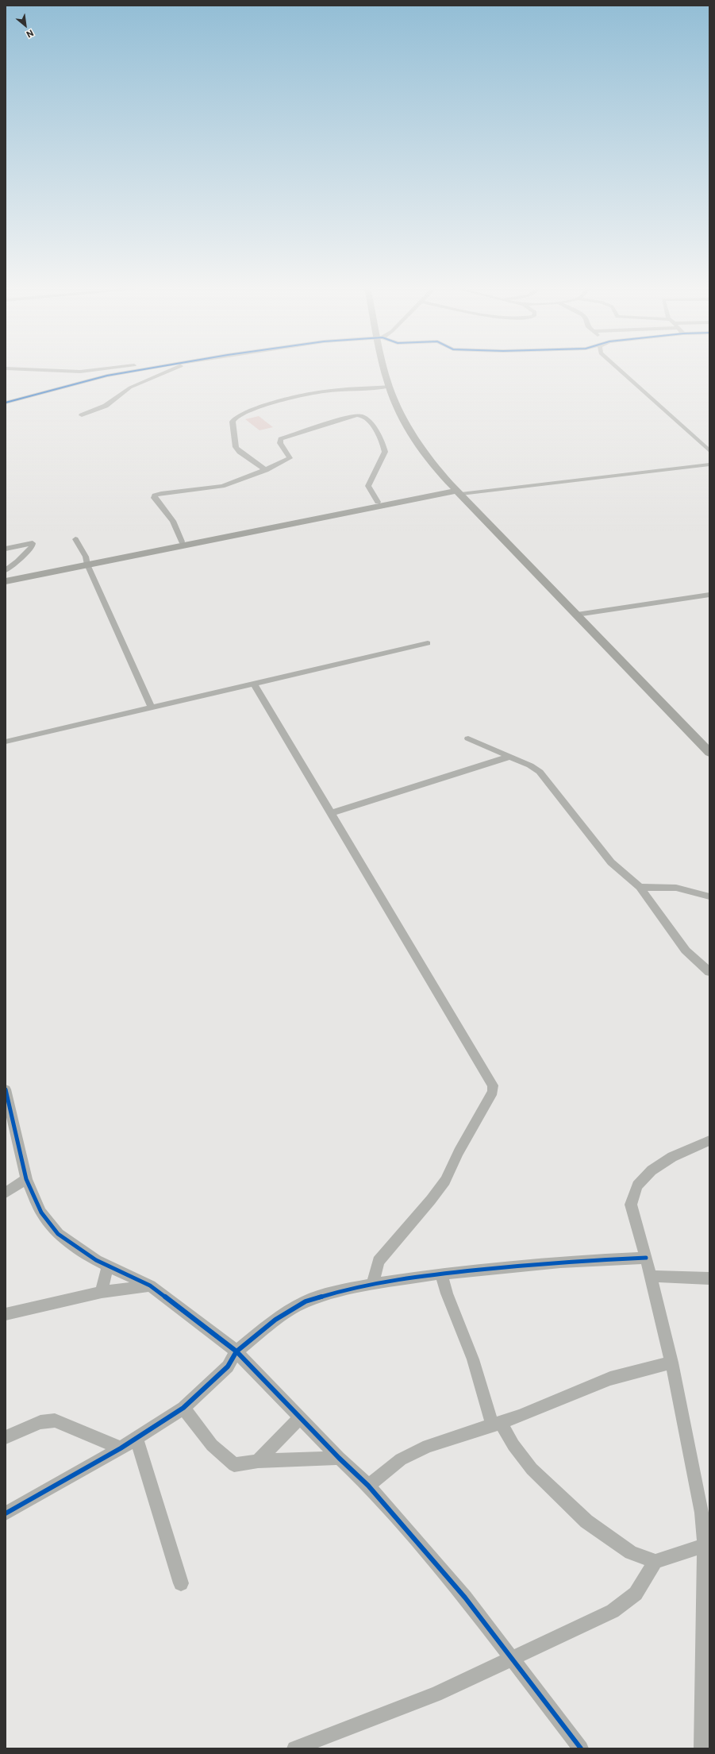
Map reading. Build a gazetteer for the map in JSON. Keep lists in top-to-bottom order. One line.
{"north":"bottom right"}
